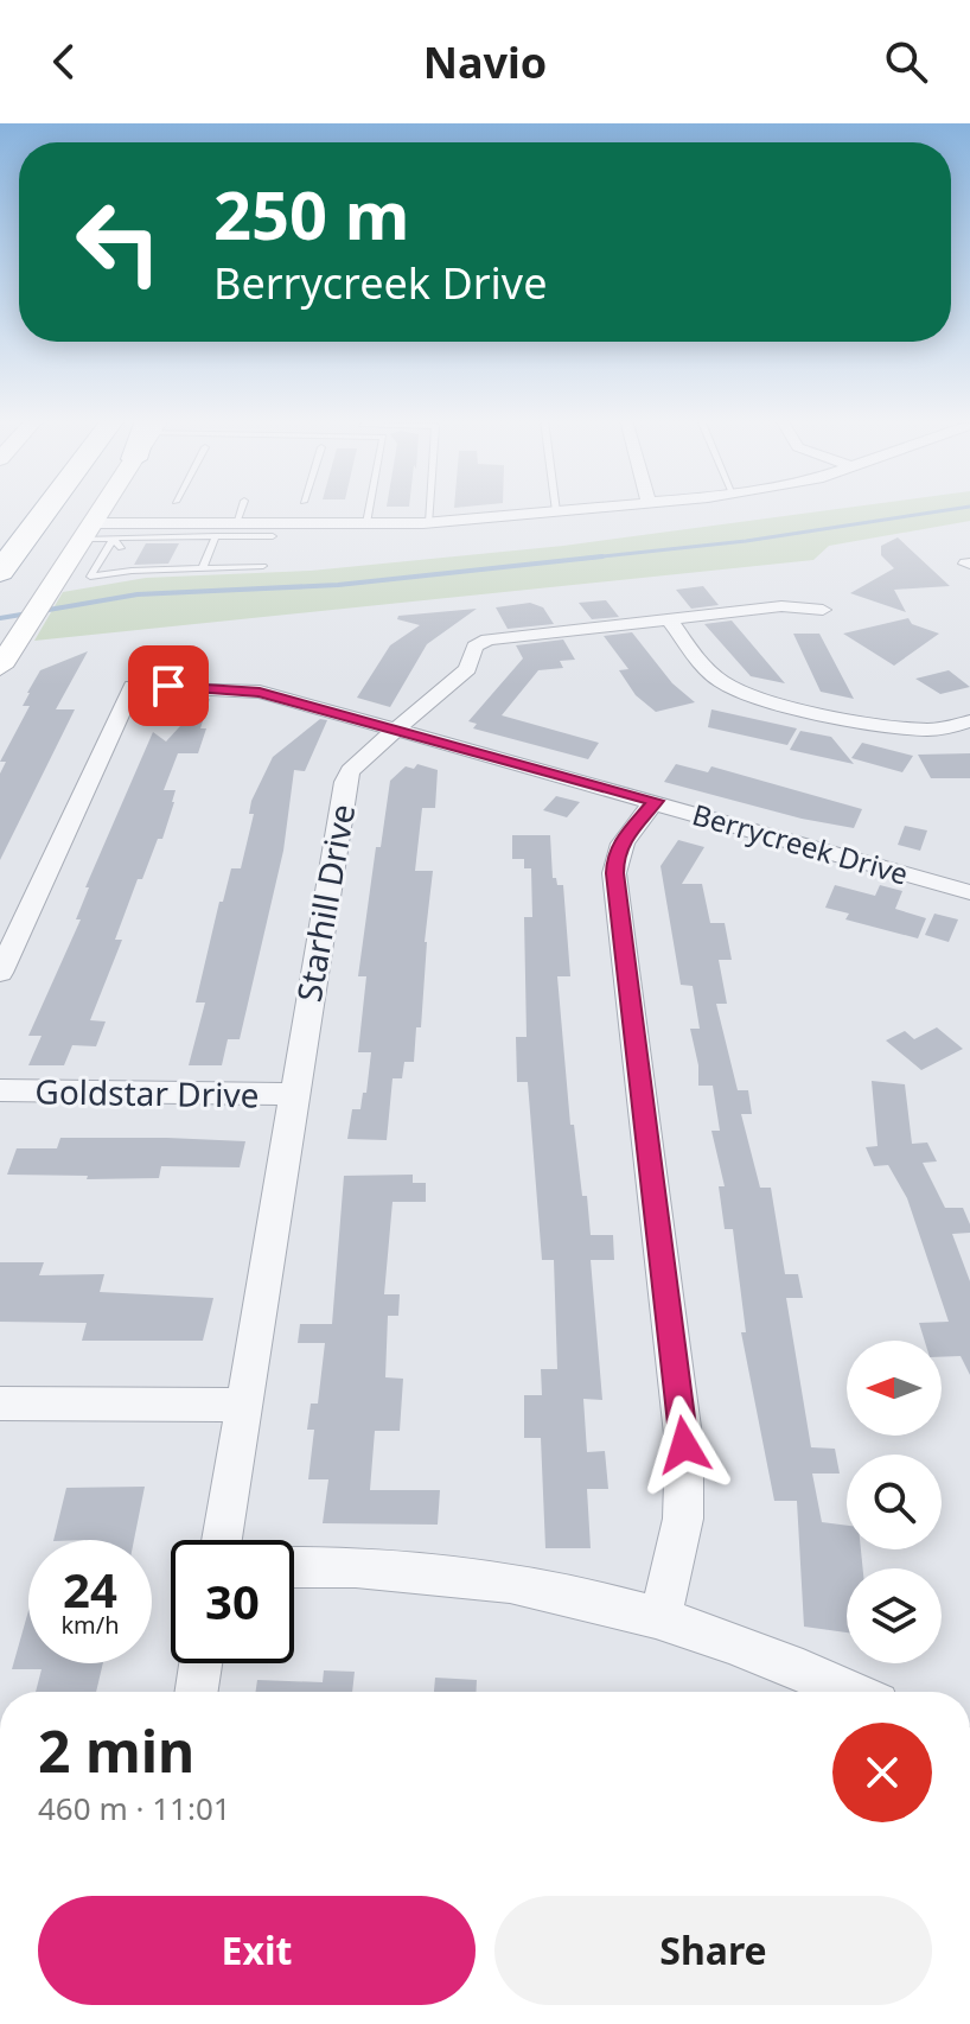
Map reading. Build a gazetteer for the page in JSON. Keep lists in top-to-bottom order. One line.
{"streets":{"street":["Berrycreek Drive","Starhill Drive","Goldstar Drive"]},"crossings":[["Berrycreek Drive","Starhill Drive"],["Starhill Drive","Goldstar Drive"]],"north":"left","page":{"header":"Navio","turn":["250 m","Berrycreek Drive"],"speed":"24 km/h","limit":"30","heading":["2 min","460 m · 11:01"],"buttons":["Exit","Share"]}}
